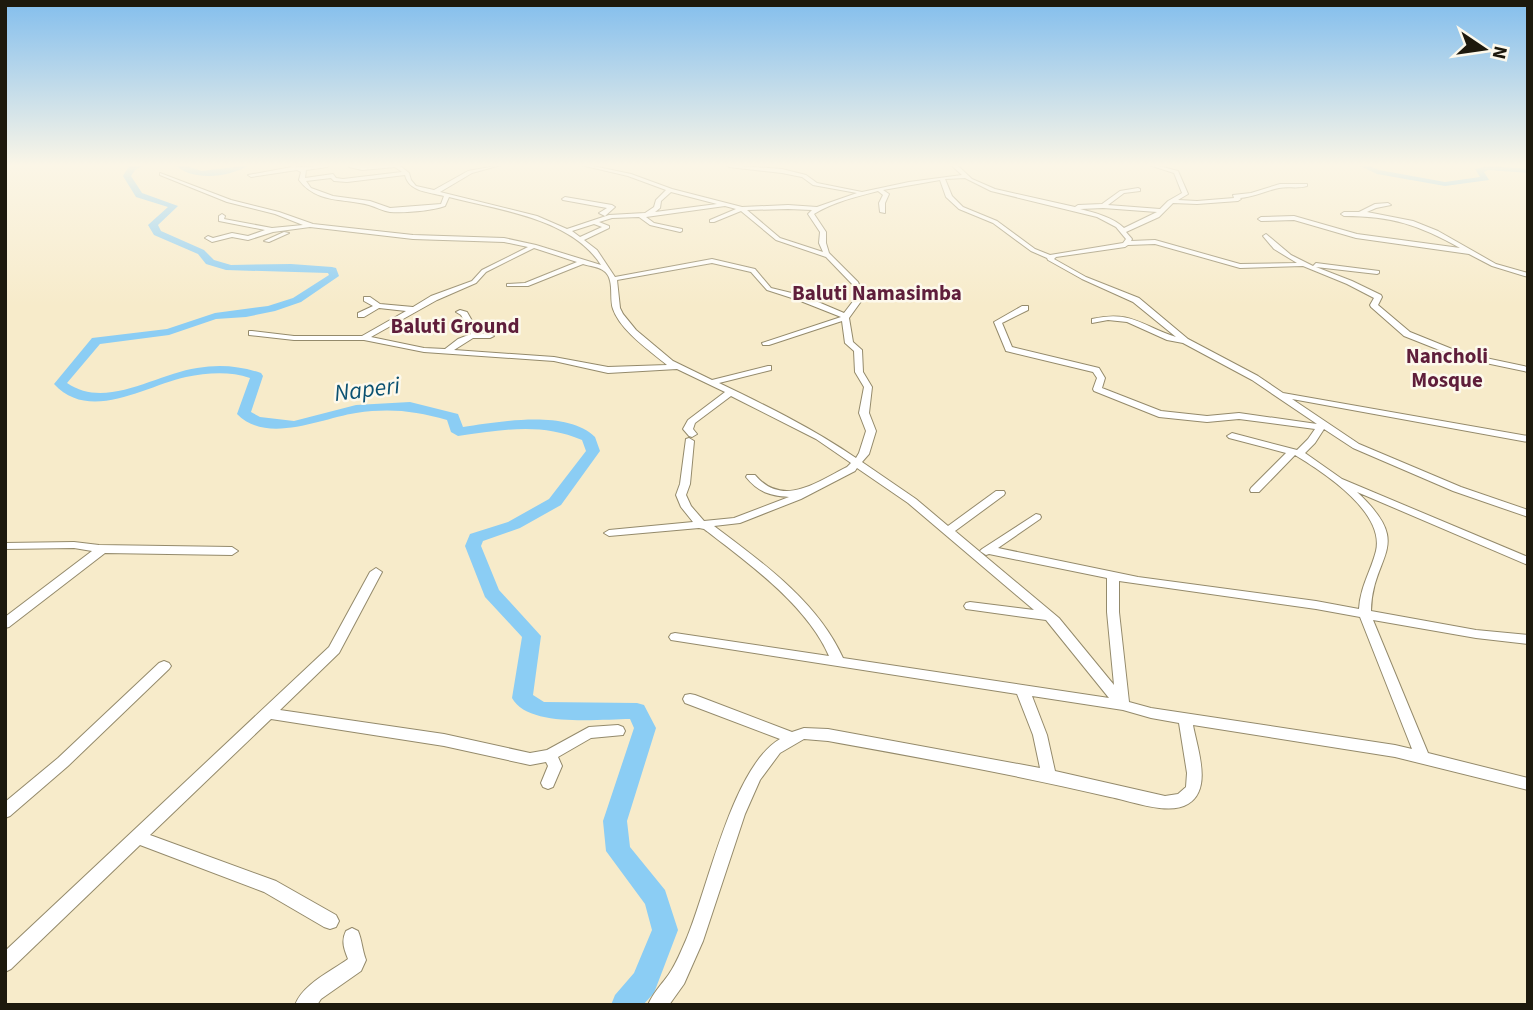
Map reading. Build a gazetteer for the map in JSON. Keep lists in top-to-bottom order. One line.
{"districts":["Baluti Namasimba","Baluti Ground","Nancholi Mosque"],"water":["Naperi"],"north":"right"}
